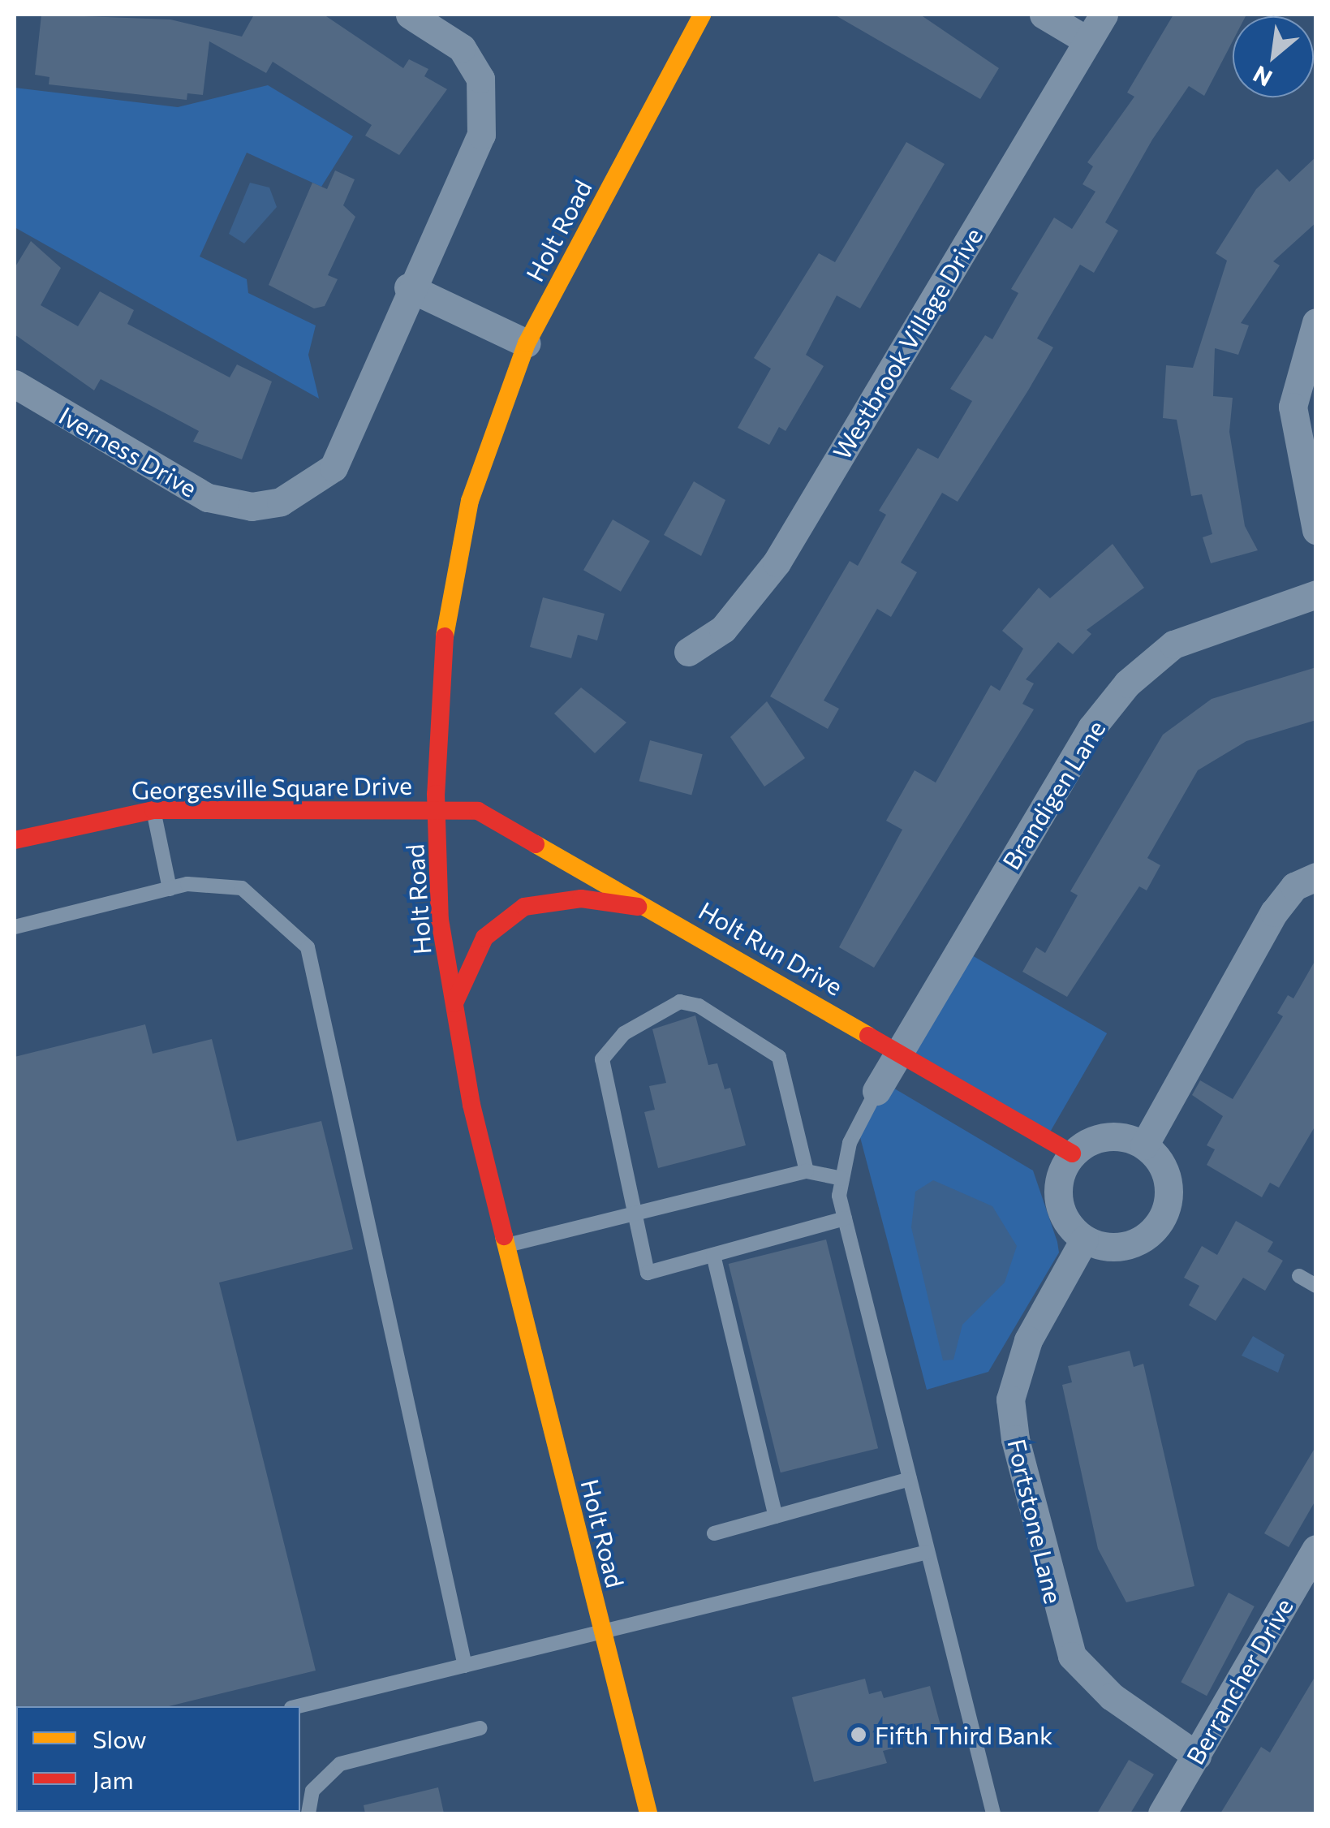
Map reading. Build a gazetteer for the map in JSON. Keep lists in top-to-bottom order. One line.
{"streets":{"main road":["Holt Road","Georgesville Square Drive","Holt Run Drive"],"street":["Westbrook Village Drive","Iverness Drive","Brandigen Lane","Fortstone Lane","Berrancher Drive"]},"crossings":[["Holt Road","Georgesville Square Drive"],["Holt Road","Holt Run Drive"],["Georgesville Square Drive","Holt Run Drive"],["Brandigen Lane","Holt Run Drive"],["Holt Run Drive","Fortstone Lane"],["Fortstone Lane","Berrancher Drive"]],"places":["Fifth Third Bank"],"legend":["Slow","Jam"],"north":"bottom left"}
